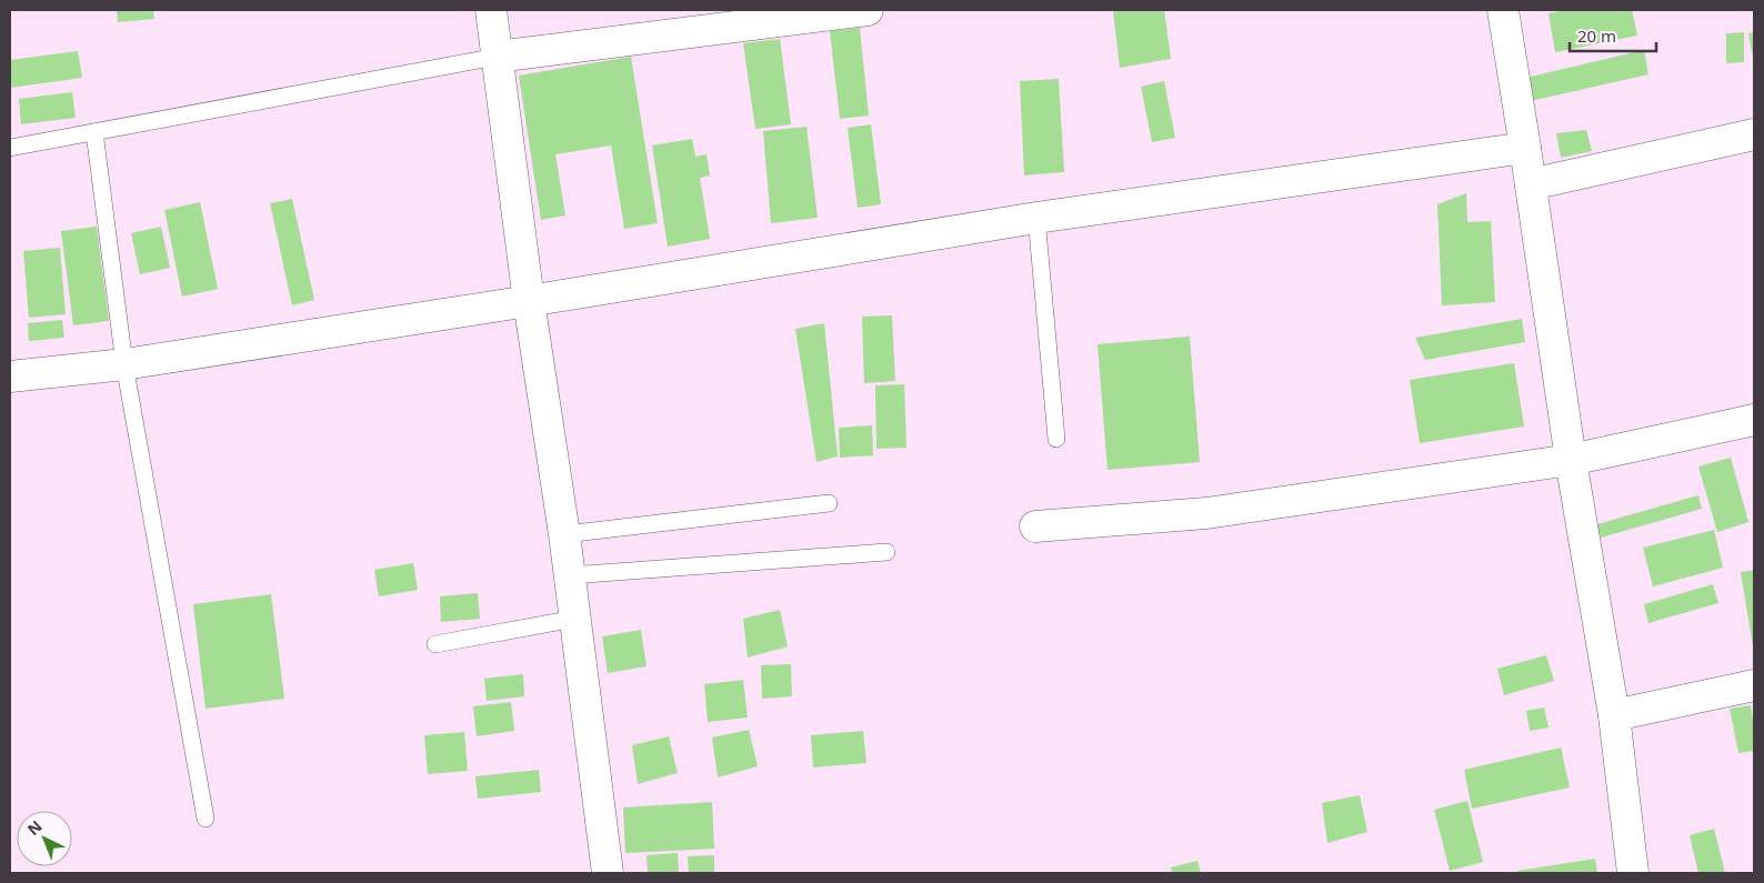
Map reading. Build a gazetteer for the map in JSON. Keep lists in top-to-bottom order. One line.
{"scale_bar":"20 m","north":"top left"}
